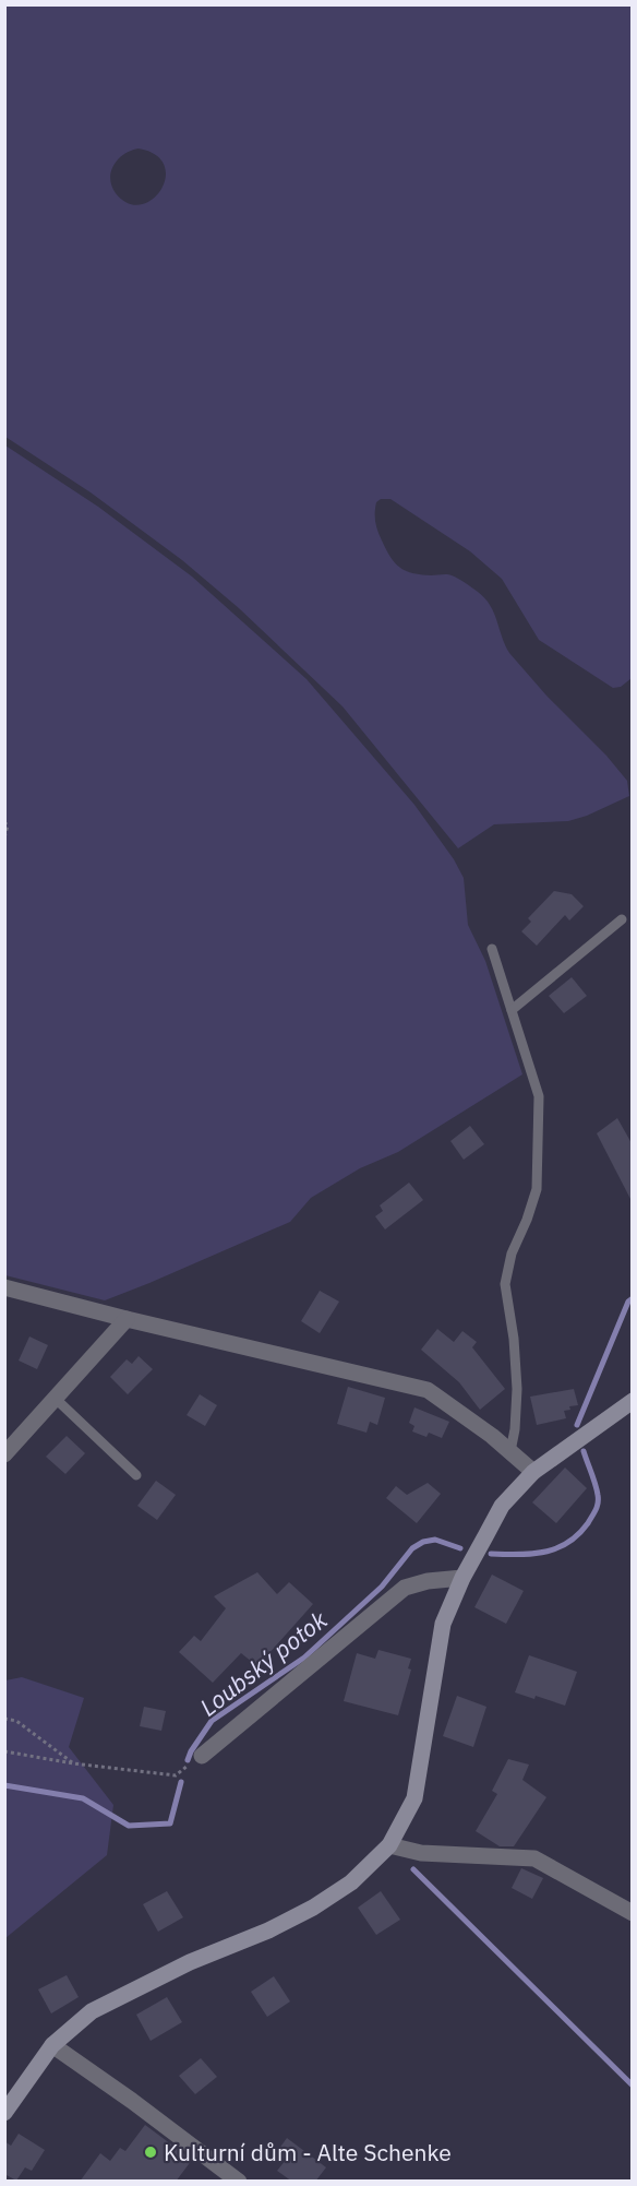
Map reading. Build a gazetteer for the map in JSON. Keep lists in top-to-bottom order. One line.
{"water":["Loubský potok"],"places":["Kulturní dům - Alte Schenke"]}
